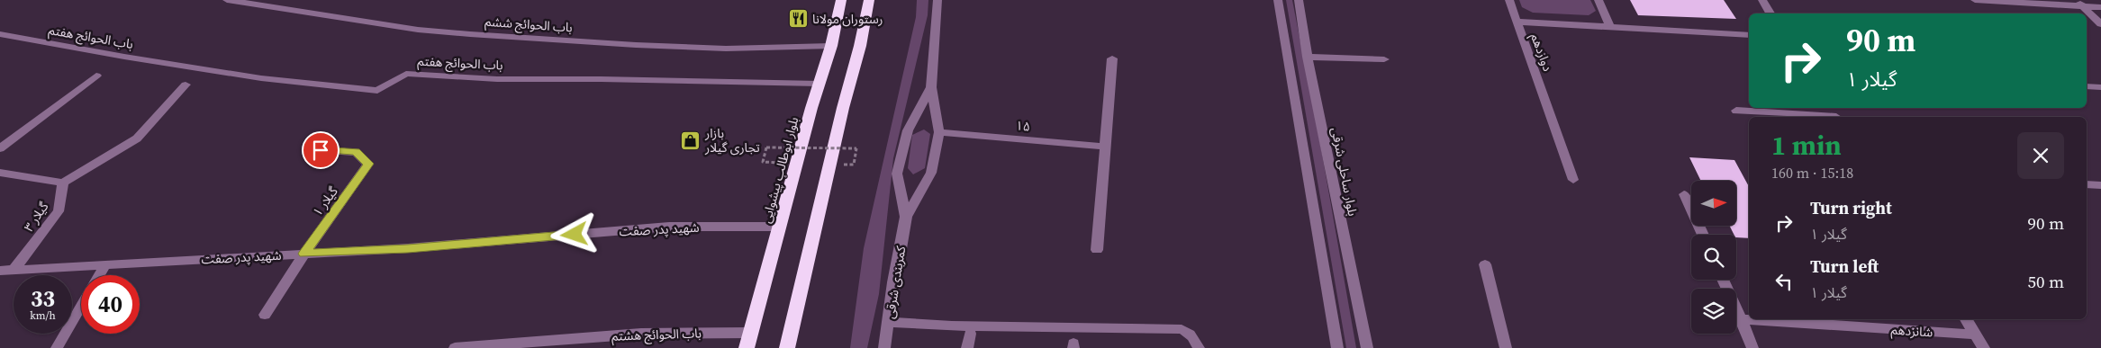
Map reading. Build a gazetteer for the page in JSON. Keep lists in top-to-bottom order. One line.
{"streets":{"highway":["بلوار ابوطالب پیشوایی"],"street":["باب الحوائج ششم","باب الحوائج هفتم","دوازدهم","۱۵","بلوار ساحلی شرقی","گیلار ۱","گیلار ۳","شهید پدر صفت","کمربندی شرقی","شانزدهم","باب الحوائج هشتم"]},"crossings":[["باب الحوائج ششم","بلوار ابوطالب پیشوایی"],["باب الحوائج هفتم","بلوار ابوطالب پیشوایی"],["۱۵","کمربندی شرقی"],["بلوار ابوطالب پیشوایی","شهید پدر صفت"],["بلوار ابوطالب پیشوایی","باب الحوائج هشتم"],["گیلار ۱","شهید پدر صفت"],["گیلار ۳","شهید پدر صفت"]],"places":{"restaurant":["رستوران مولانا"],"shop":["بازار تجاری گیلار"]},"north":"right","page":{"turn":["90 m","گیلار ۱"],"heading":["1 min","160 m · 15:18"],"list":[{"name":"Turn right","note":"گیلار ۱","value":"90 m"},{"name":"Turn left","note":"گیلار ۱","value":"50 m"}],"speed":"33 km/h","limit":"40"}}
